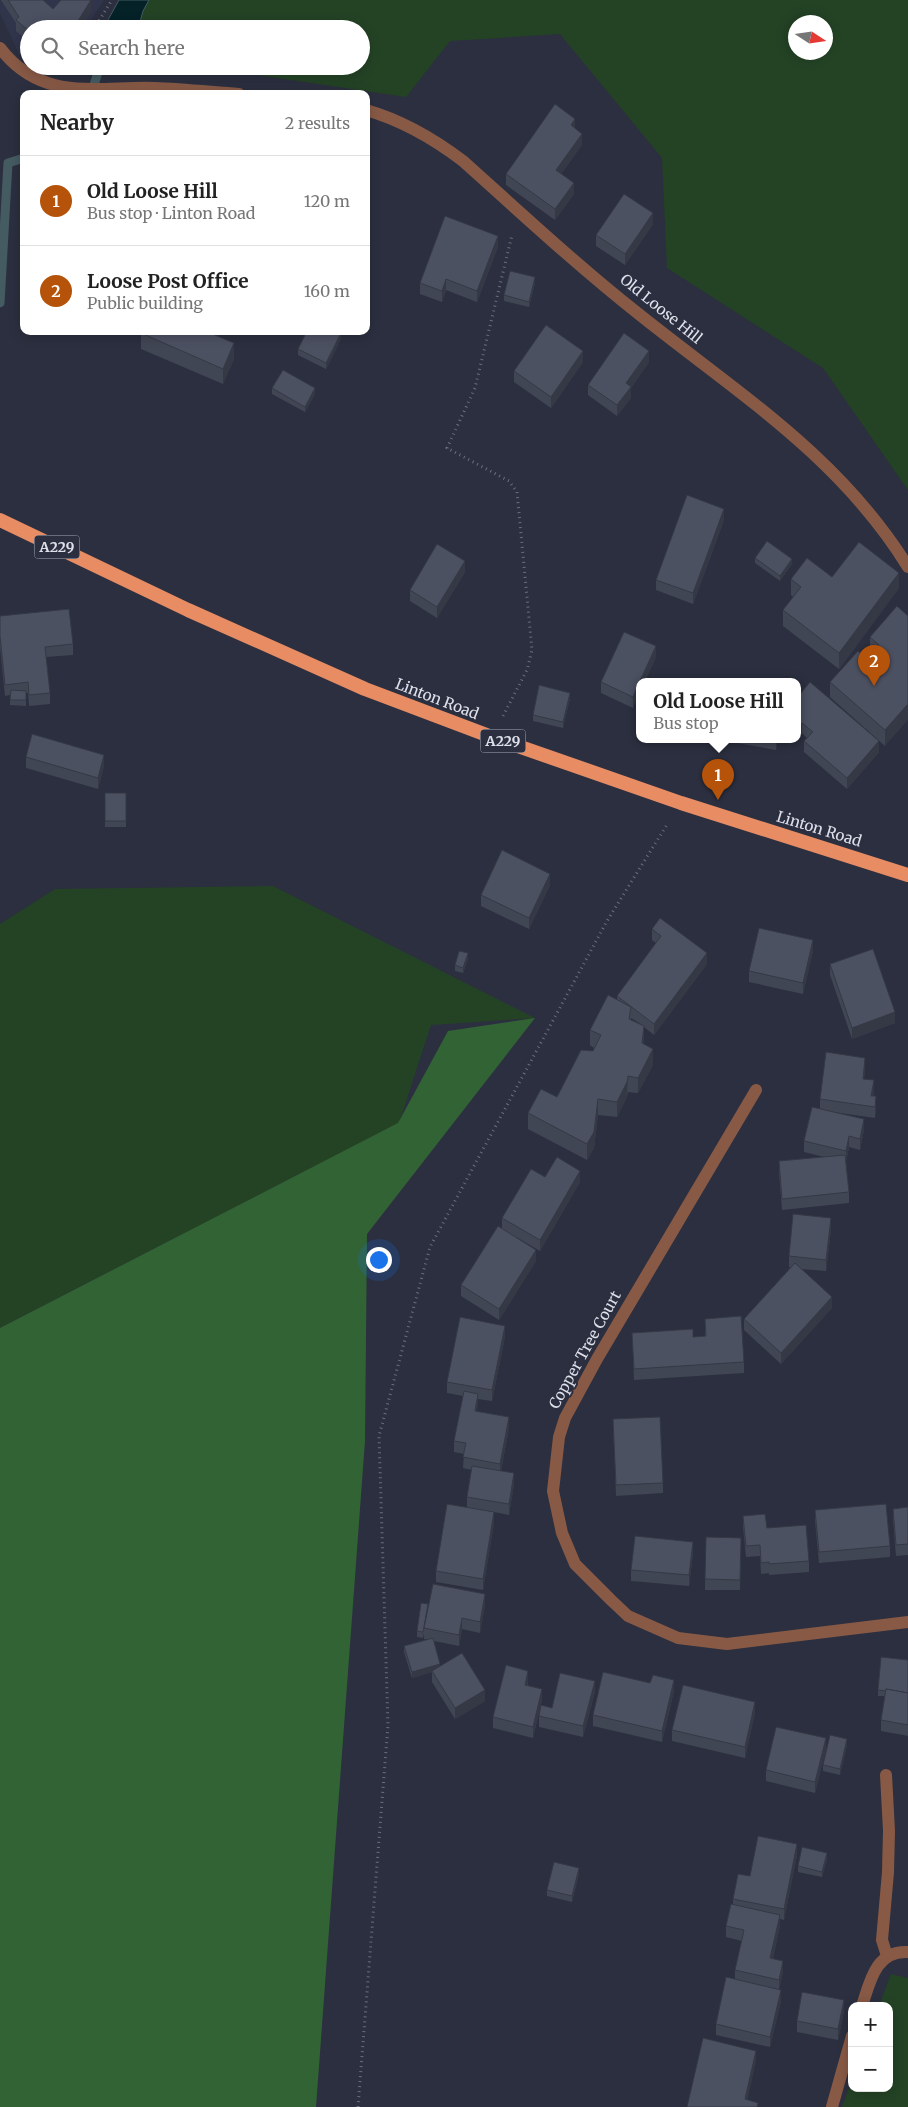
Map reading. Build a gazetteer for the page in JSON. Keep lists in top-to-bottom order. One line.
{"streets":{"highway":["A229","Linton Road"],"street":["Old Loose Hill","Copper Tree Court"]},"north":"right","page":{"search":"Search here","heading":["Nearby","2 results"],"list":[{"mark":"1","name":"Old Loose Hill","note":"Bus stop · Linton Road","value":"120 m"},{"mark":"2","name":"Loose Post Office","note":"Public building","value":"160 m"}],"pins":["2","1"],"popup":["Old Loose Hill","Bus stop"],"map_buttons":["+","−"]}}
